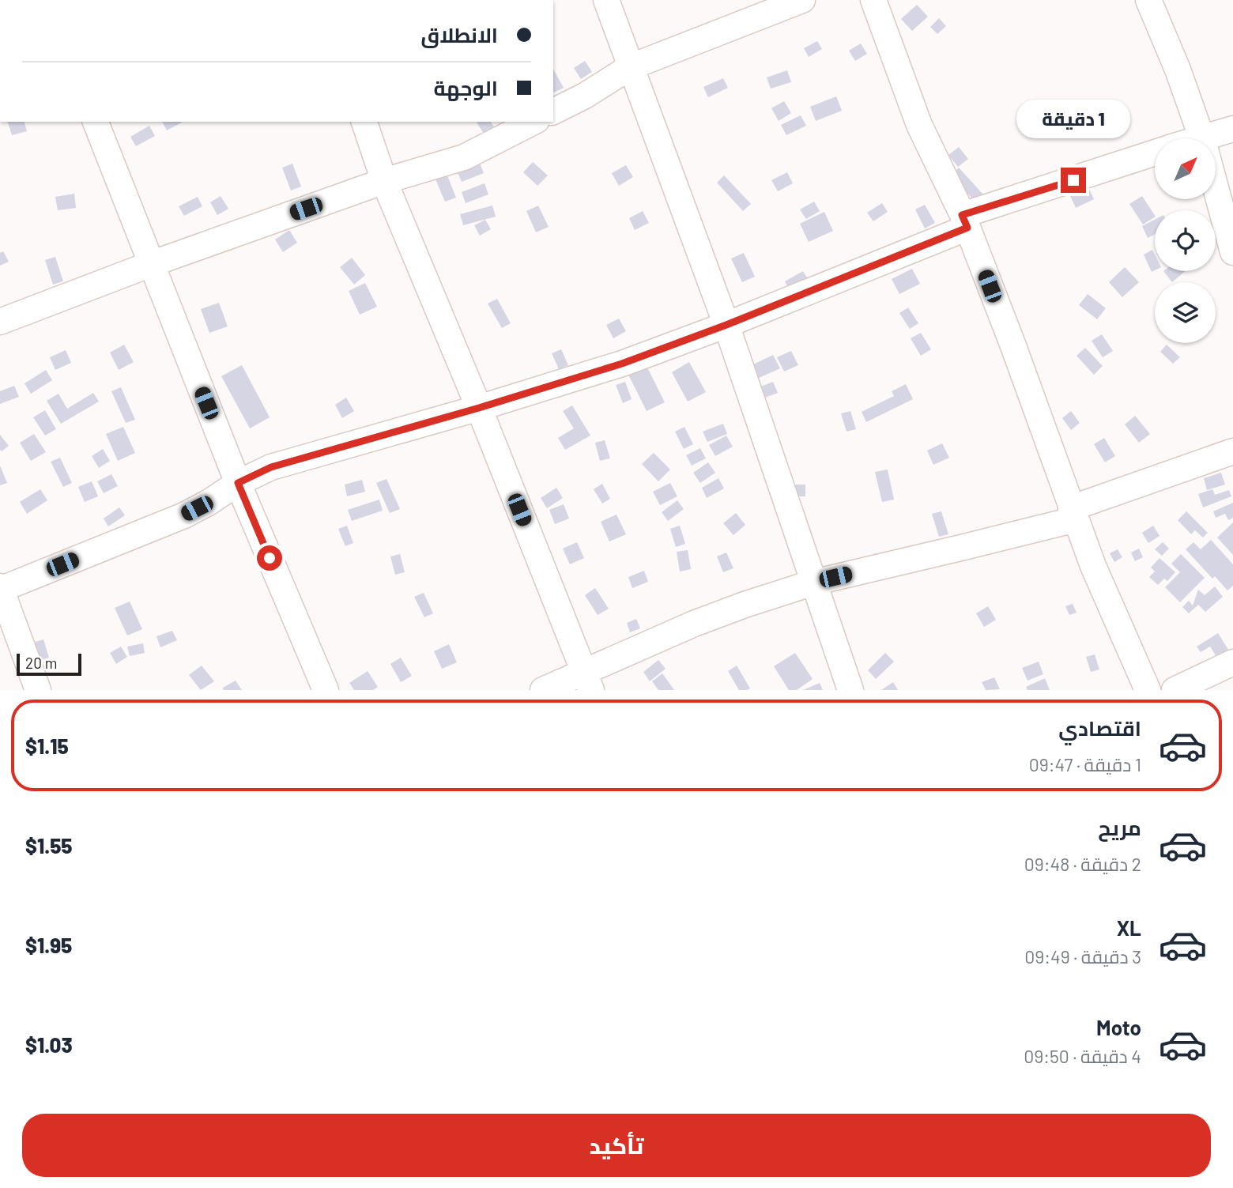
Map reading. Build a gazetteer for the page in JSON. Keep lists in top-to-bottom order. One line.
{"scale_bar":"20 m","north":"top right","page":{"banner":["الانطلاق","الوجهة"],"bubble":"1 دقيقة","scale":"20 m","list":[{"name":"اقتصادي","note":"1 دقيقة · 09:47","value":"$1.15"},{"name":"مريح","note":"2 دقيقة · 09:48","value":"$1.55"},{"name":"XL","note":"3 دقيقة · 09:49","value":"$1.95"},{"name":"Moto","note":"4 دقيقة · 09:50","value":"$1.03"}],"buttons":"تأكيد"}}
